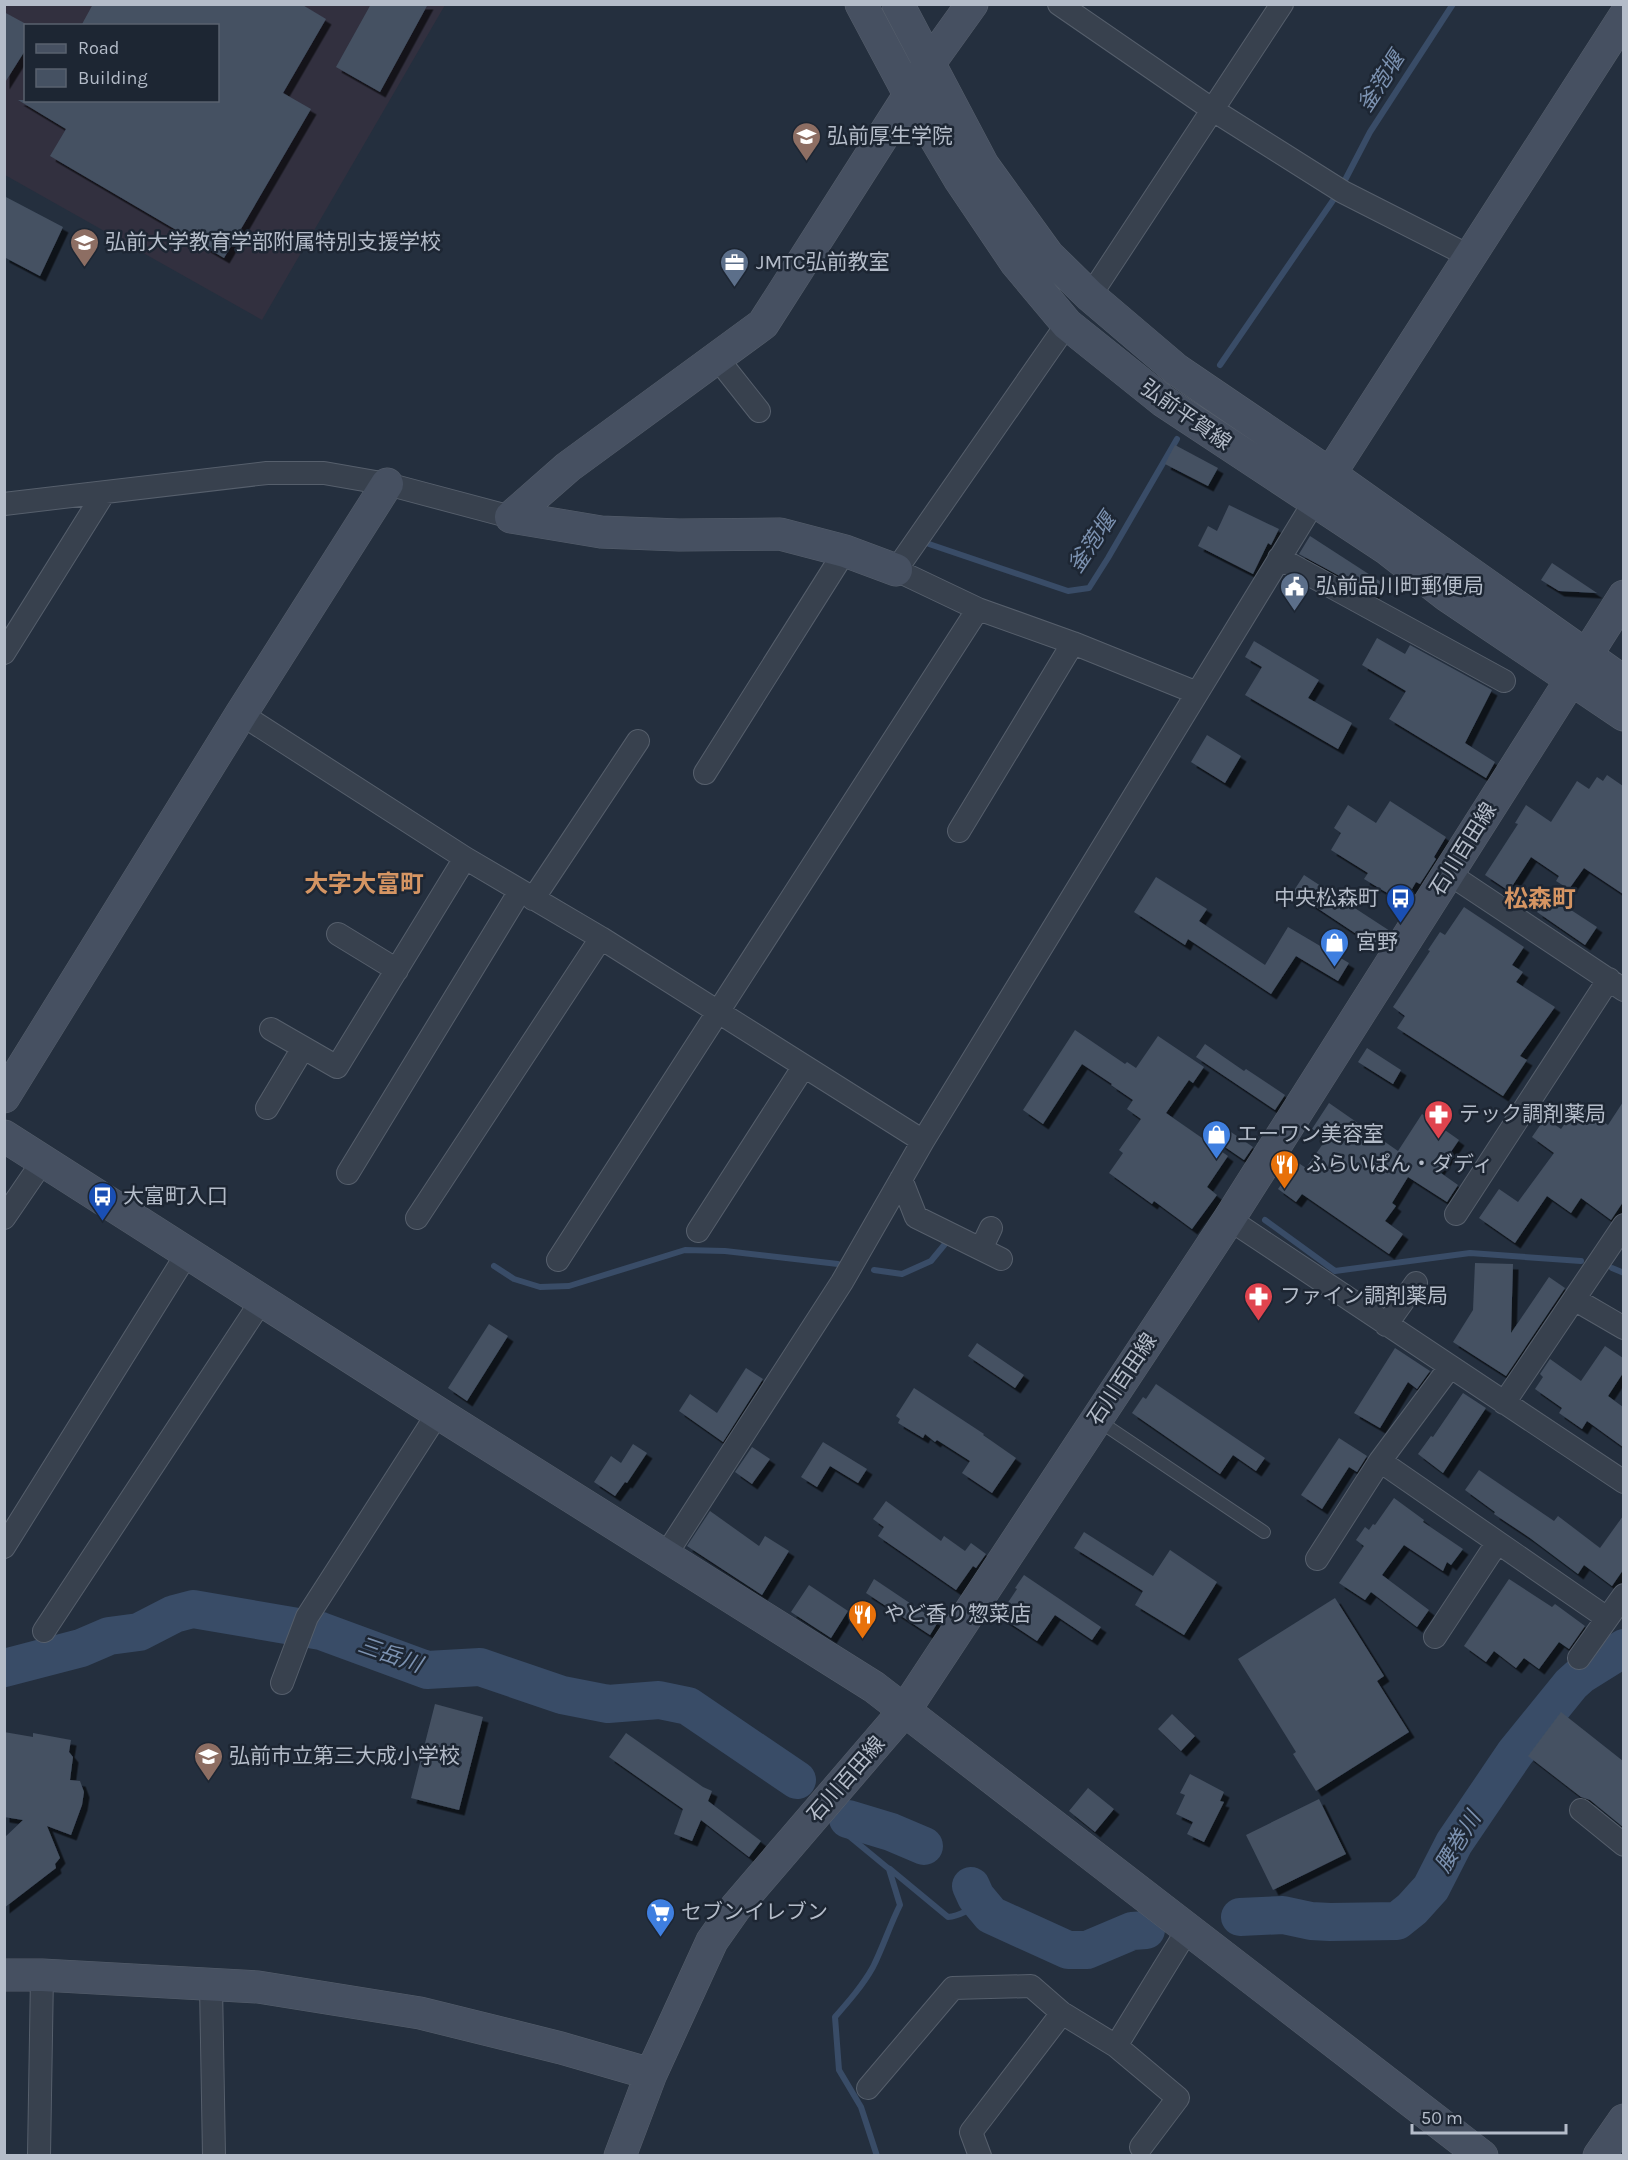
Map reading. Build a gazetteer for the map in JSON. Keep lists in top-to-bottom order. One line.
{"streets":{"street":["弘前平賀線","石川百田線"]},"crossings":[["弘前平賀線","石川百田線"]],"districts":["大字大富町","松森町"],"water":["釜萢堰","三岳川","腰巻川"],"places":{"school or university":["弘前厚生学院","弘前大学教育学部附属特別支援学校","弘前市立第三大成小学校"],"office":["JMTC弘前教室"],"public building":["弘前品川町郵便局"],"bus stop":["中央松森町","大富町入口"],"shop":["宮野","エーワン美容室"],"pharmacy":["テック調剤薬局","ファイン調剤薬局"],"restaurant":["ふらいぱん・ダディ","やど香り惣菜店"],"supermarket":["セブンイレブン"]},"legend":["Road","Building"],"scale_bar":"50 m"}
